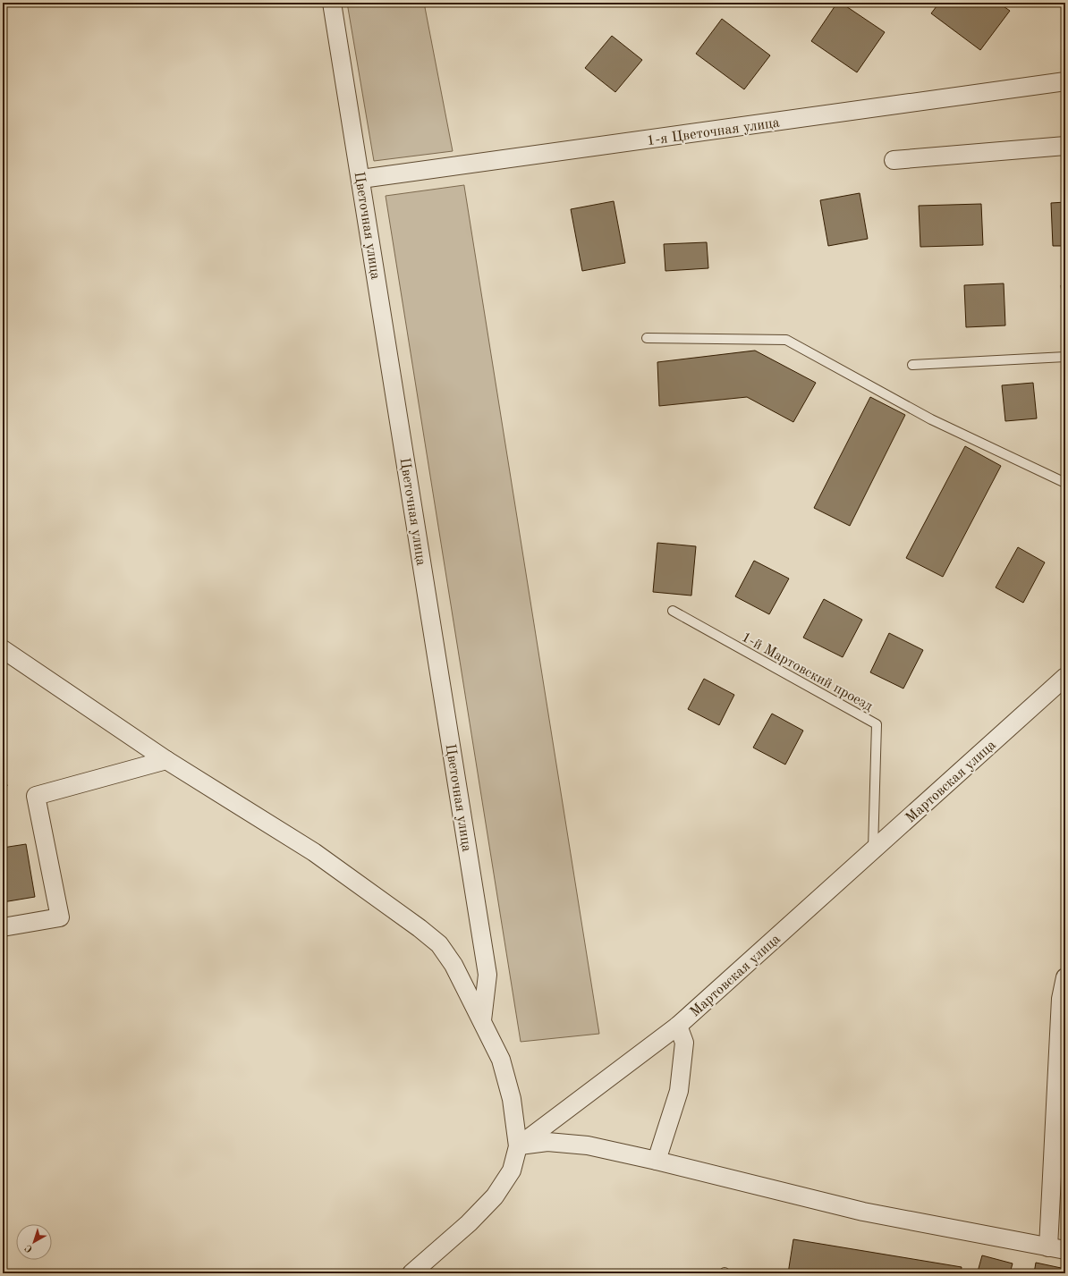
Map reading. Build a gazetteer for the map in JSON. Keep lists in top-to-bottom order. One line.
{"streets":{"street":["1-я Цветочная улица","Цветочная улица","Мартовская улица"],"lane":["1-й Мартовский проезд"]},"crossings":[["1-я Цветочная улица","Цветочная улица"],["1-й Мартовский проезд","Мартовская улица"]],"north":"bottom left"}
